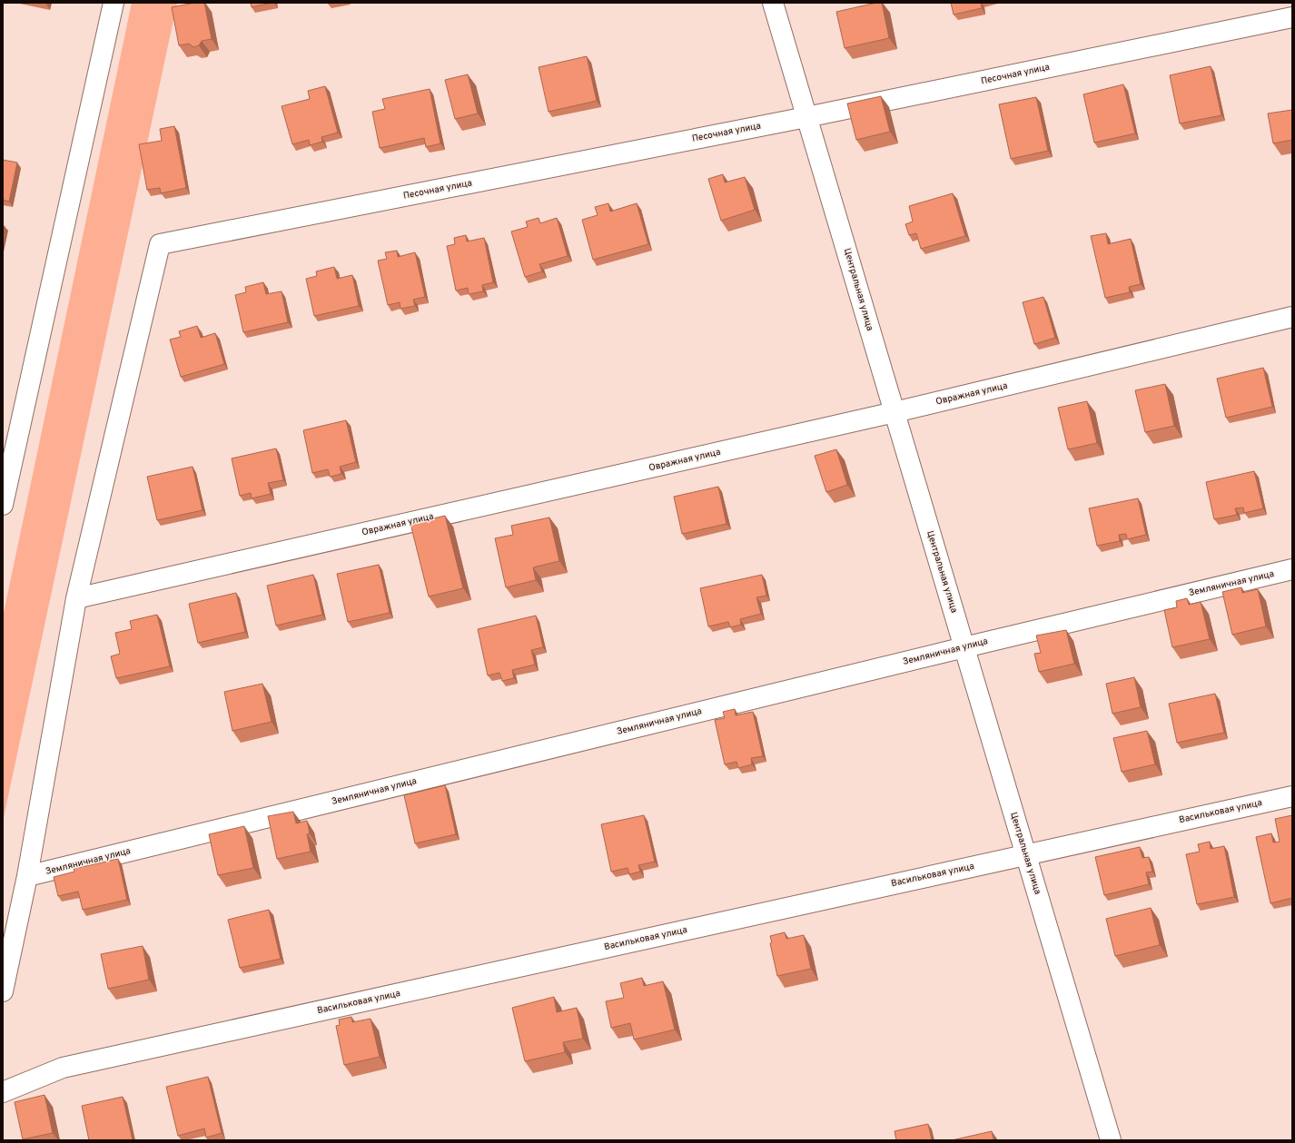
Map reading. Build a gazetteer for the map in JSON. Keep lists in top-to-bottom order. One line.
{"streets":{"street":["Песочная улица","Центральная улица","Овражная улица","Земляничная улица","Васильковая улица"]},"crossings":[["Песочная улица","Центральная улица"],["Песочная улица","Овражная улица"],["Центральная улица","Овражная улица"],["Центральная улица","Земляничная улица"],["Центральная улица","Васильковая улица"]]}
